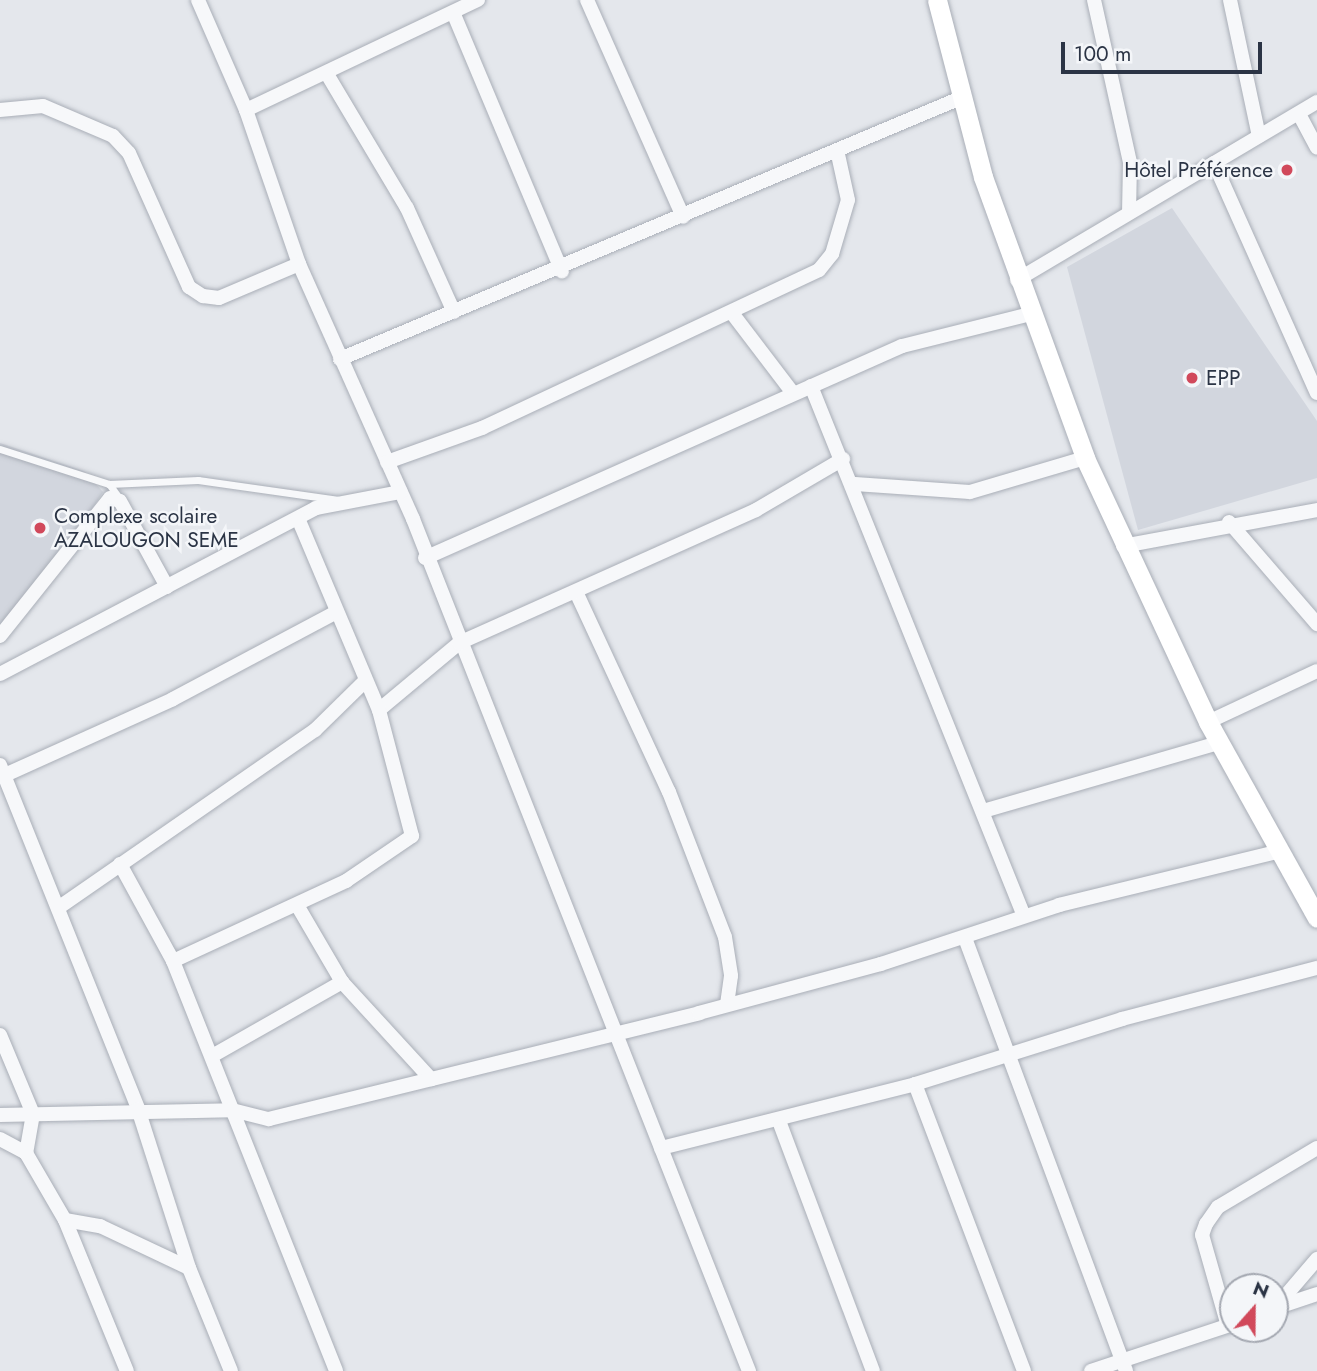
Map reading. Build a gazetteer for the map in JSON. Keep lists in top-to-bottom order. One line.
{"places":["Hôtel Préférence","EPP","Complexe scolaire AZALOUGON SEME"],"scale_bar":"100 m","north":"top"}
